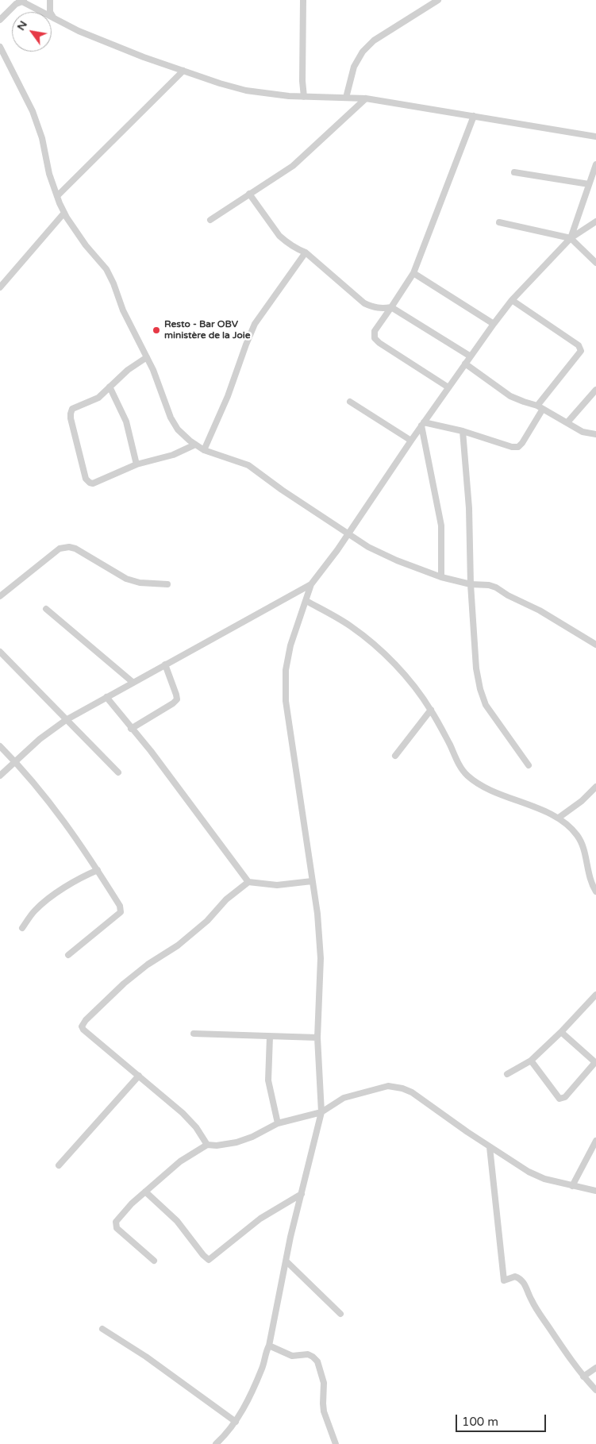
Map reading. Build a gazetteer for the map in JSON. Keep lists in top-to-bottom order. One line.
{"places":["Resto - Bar OBV ministère de la Joie"],"scale_bar":"100 m","north":"top left"}
